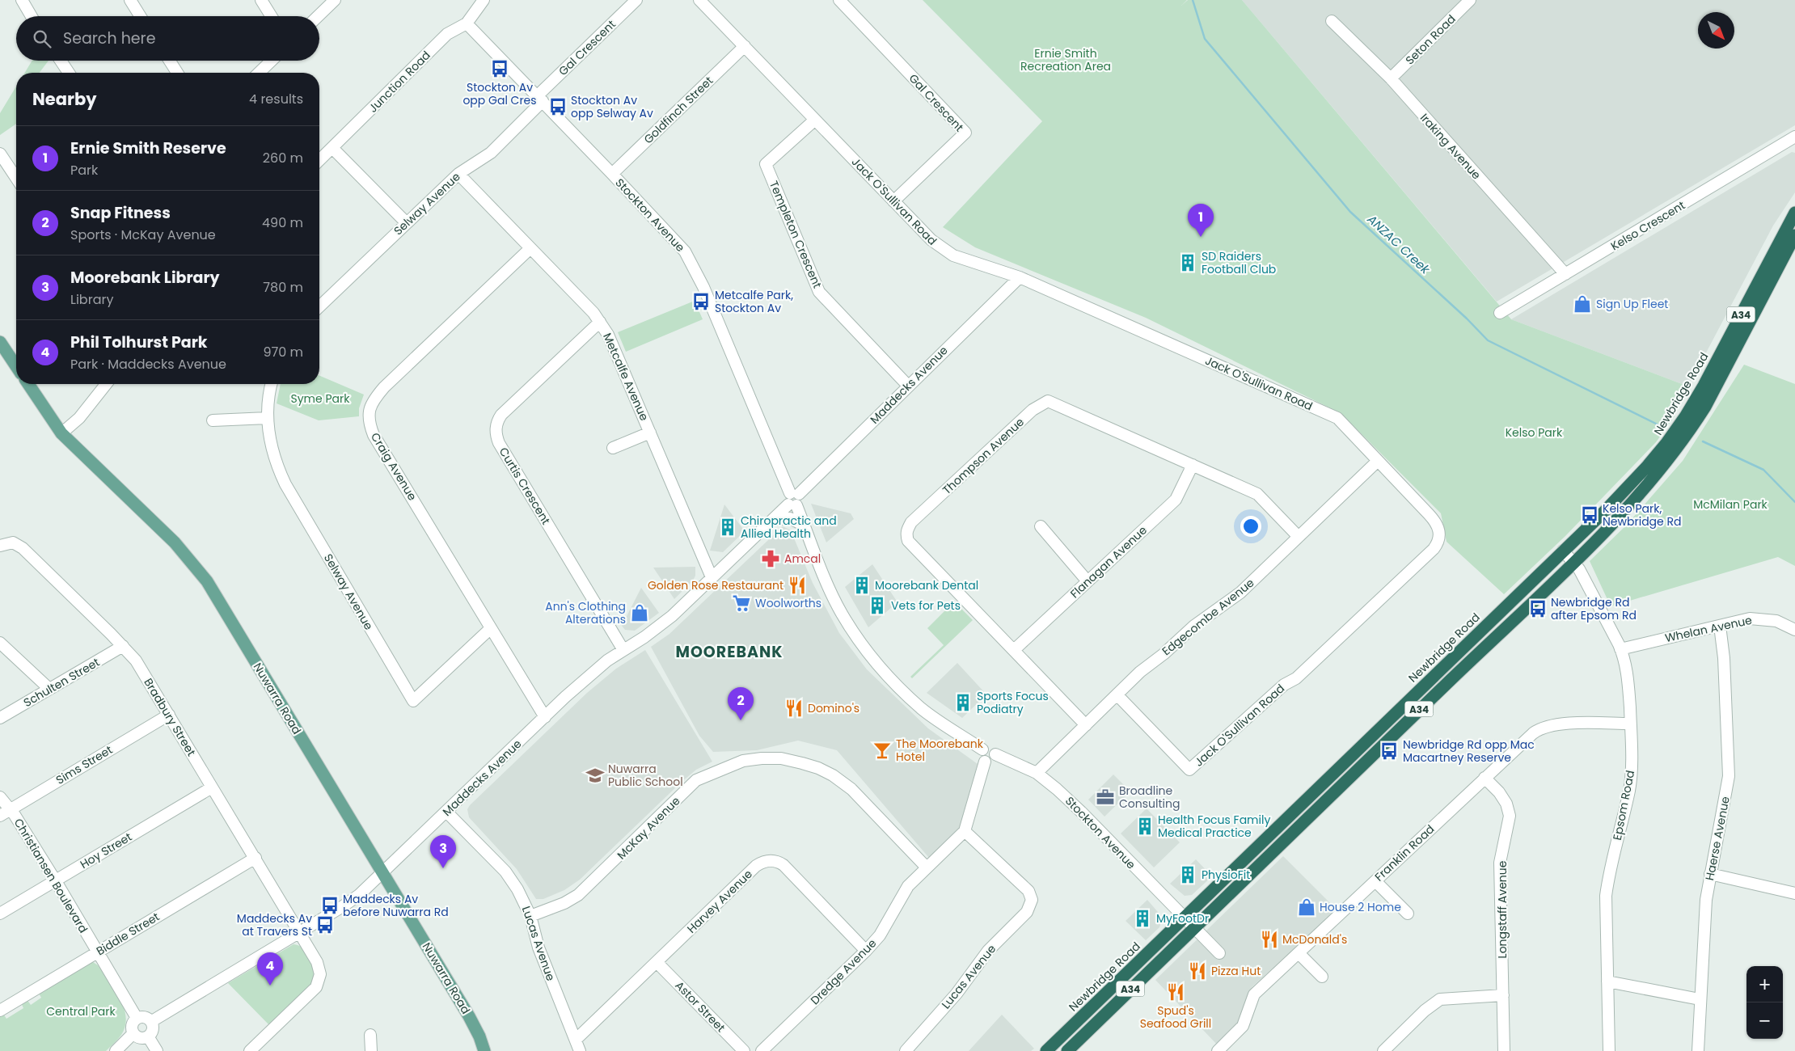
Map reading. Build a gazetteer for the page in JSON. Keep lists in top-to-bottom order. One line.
{"streets":{"highway":["A34","Newbridge Road"],"main road":["Nuwarra Road"],"street":["Seton Road","Gal Crescent","Junction Road","Goldfinch Street","Iraking Avenue","Jack O'Sullivan Road","Selway Avenue","Stockton Avenue","Kelso Crescent","Templeton Crescent","Metcalfe Avenue","Maddecks Avenue","Thompson Avenue","Craig Avenue","Curtis Crescent","Flanagan Avenue","Edgecombe Avenue","Whelan Avenue","Schulten Street","Bradbury Street","Sims Street","Epsom Road","McKay Avenue","Haerse Avenue","Hoy Street","Franklin Road","Christiansen Boulevard","Harvey Avenue","Longstaff Avenue","Biddle Street","Lucas Avenue","Dredge Avenue","Astor Street"]},"crossings":[["Seton Road","Iraking Avenue"],["Gal Crescent","Jack O'Sullivan Road"],["Gal Crescent","Selway Avenue"],["Gal Crescent","Stockton Avenue"],["Junction Road","Stockton Avenue"],["Goldfinch Street","Jack O'Sullivan Road"],["Goldfinch Street","Stockton Avenue"],["Iraking Avenue","Kelso Crescent"],["Jack O'Sullivan Road","Templeton Crescent"],["Jack O'Sullivan Road","Maddecks Avenue"],["Jack O'Sullivan Road","Edgecombe Avenue"],["Selway Avenue","Stockton Avenue"],["Selway Avenue","Metcalfe Avenue"],["Selway Avenue","Craig Avenue"],["Stockton Avenue","Maddecks Avenue"],["Stockton Avenue","Newbridge Road"],["Stockton Avenue","Edgecombe Avenue"],["Templeton Crescent","Maddecks Avenue"],["Metcalfe Avenue","Maddecks Avenue"],["Metcalfe Avenue","Craig Avenue"],["Metcalfe Avenue","Curtis Crescent"],["Maddecks Avenue","Craig Avenue"],["Maddecks Avenue","Curtis Crescent"],["Maddecks Avenue","Nuwarra Road"],["Maddecks Avenue","Bradbury Street"],["Maddecks Avenue","Christiansen Boulevard"],["Maddecks Avenue","Lucas Avenue"],["Newbridge Road","Epsom Road"],["Thompson Avenue","Flanagan Avenue"],["Thompson Avenue","Edgecombe Avenue"],["Whelan Avenue","Epsom Road"],["Whelan Avenue","Haerse Avenue"],["Schulten Street","Bradbury Street"],["Bradbury Street","Sims Street"],["Bradbury Street","Hoy Street"],["Bradbury Street","Biddle Street"],["Sims Street","Christiansen Boulevard"],["Epsom Road","Franklin Road"],["McKay Avenue","Lucas Avenue"],["McKay Avenue","Dredge Avenue"],["Hoy Street","Christiansen Boulevard"],["Franklin Road","Longstaff Avenue"],["Christiansen Boulevard","Biddle Street"],["Harvey Avenue","Lucas Avenue"],["Harvey Avenue","Dredge Avenue"],["Harvey Avenue","Astor Street"],["Lucas Avenue","Dredge Avenue"]],"districts":["MOOREBANK"],"water":["ANZAC Creek"],"parks":["Ernie Smith Recreation Area","Syme Park","Kelso Park","McMilan Park","Central Park"],"places":{"bus stop":["Stockton Av opp Gal Cres","Stockton Av opp Selway Av","Metcalfe Park, Stockton Av","Kelso Park, Newbridge Rd","Newbridge Rd after Epsom Rd","Newbridge Rd opp Mac Macartney Reserve","Maddecks Av before Nuwarra Rd","Maddecks Av at Travers St"],"building":["SD Raiders Football Club","Chiropractic and Allied Health","Moorebank Dental","Vets for Pets","Sports Focus Podiatry","Health Focus Family Medical Practice","PhysioFit","MyFootDr"],"shop":["Sign Up Fleet","Ann's Clothing Alterations","House 2 Home"],"pharmacy":["Amcal"],"restaurant":["Golden Rose Restaurant","Domino's","McDonald's","Pizza Hut","Spud's Seafood Grill"],"supermarket":["Woolworths"],"bar":["The Moorebank Hotel"],"school or university":["Nuwarra Public School"],"office":["Broadline Consulting"]},"north":"bottom right","page":{"search":"Search here","heading":["Nearby","4 results"],"list":[{"mark":"1","name":"Ernie Smith Reserve","note":"Park","value":"260 m"},{"mark":"2","name":"Snap Fitness","note":"Sports · McKay Avenue","value":"490 m"},{"mark":"3","name":"Moorebank Library","note":"Library","value":"780 m"},{"mark":"4","name":"Phil Tolhurst Park","note":"Park · Maddecks Avenue","value":"970 m"}],"pins":["1","2","3","4"],"map_buttons":["+","−"]}}
